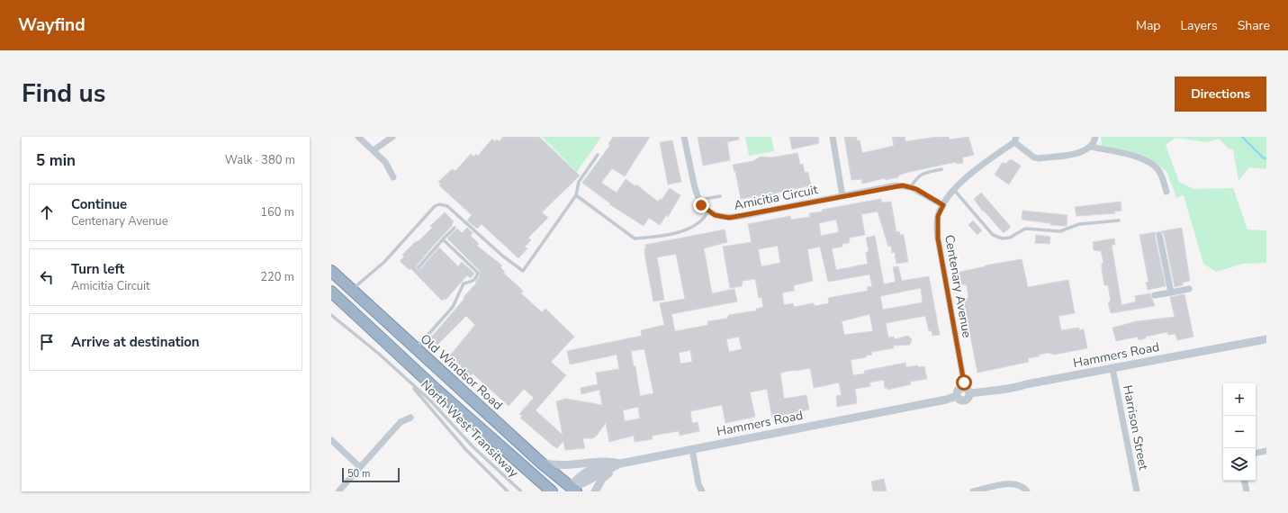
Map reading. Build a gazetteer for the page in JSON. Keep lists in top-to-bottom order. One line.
{"streets":{"highway":["Old Windsor Road"],"street":["Amicitia Circuit","Centenary Avenue","Hammers Road","Harrison Street"],"lane":["North West Transitway"]},"crossings":[["Amicitia Circuit","Centenary Avenue"],["Centenary Avenue","Hammers Road"],["Hammers Road","Old Windsor Road"],["Hammers Road","Harrison Street"]],"scale_bar":"50 m","page":{"header":"Wayfind","nav":["Map","Layers","Share"],"title":"Find us","buttons":"Directions","heading":["5 min","Walk · 380 m"],"list":[["Continue","Centenary Avenue","160 m"],["Turn left","Amicitia Circuit","220 m"],"Arrive at destination"],"map_buttons":["+","−"],"scale":"50 m"}}
